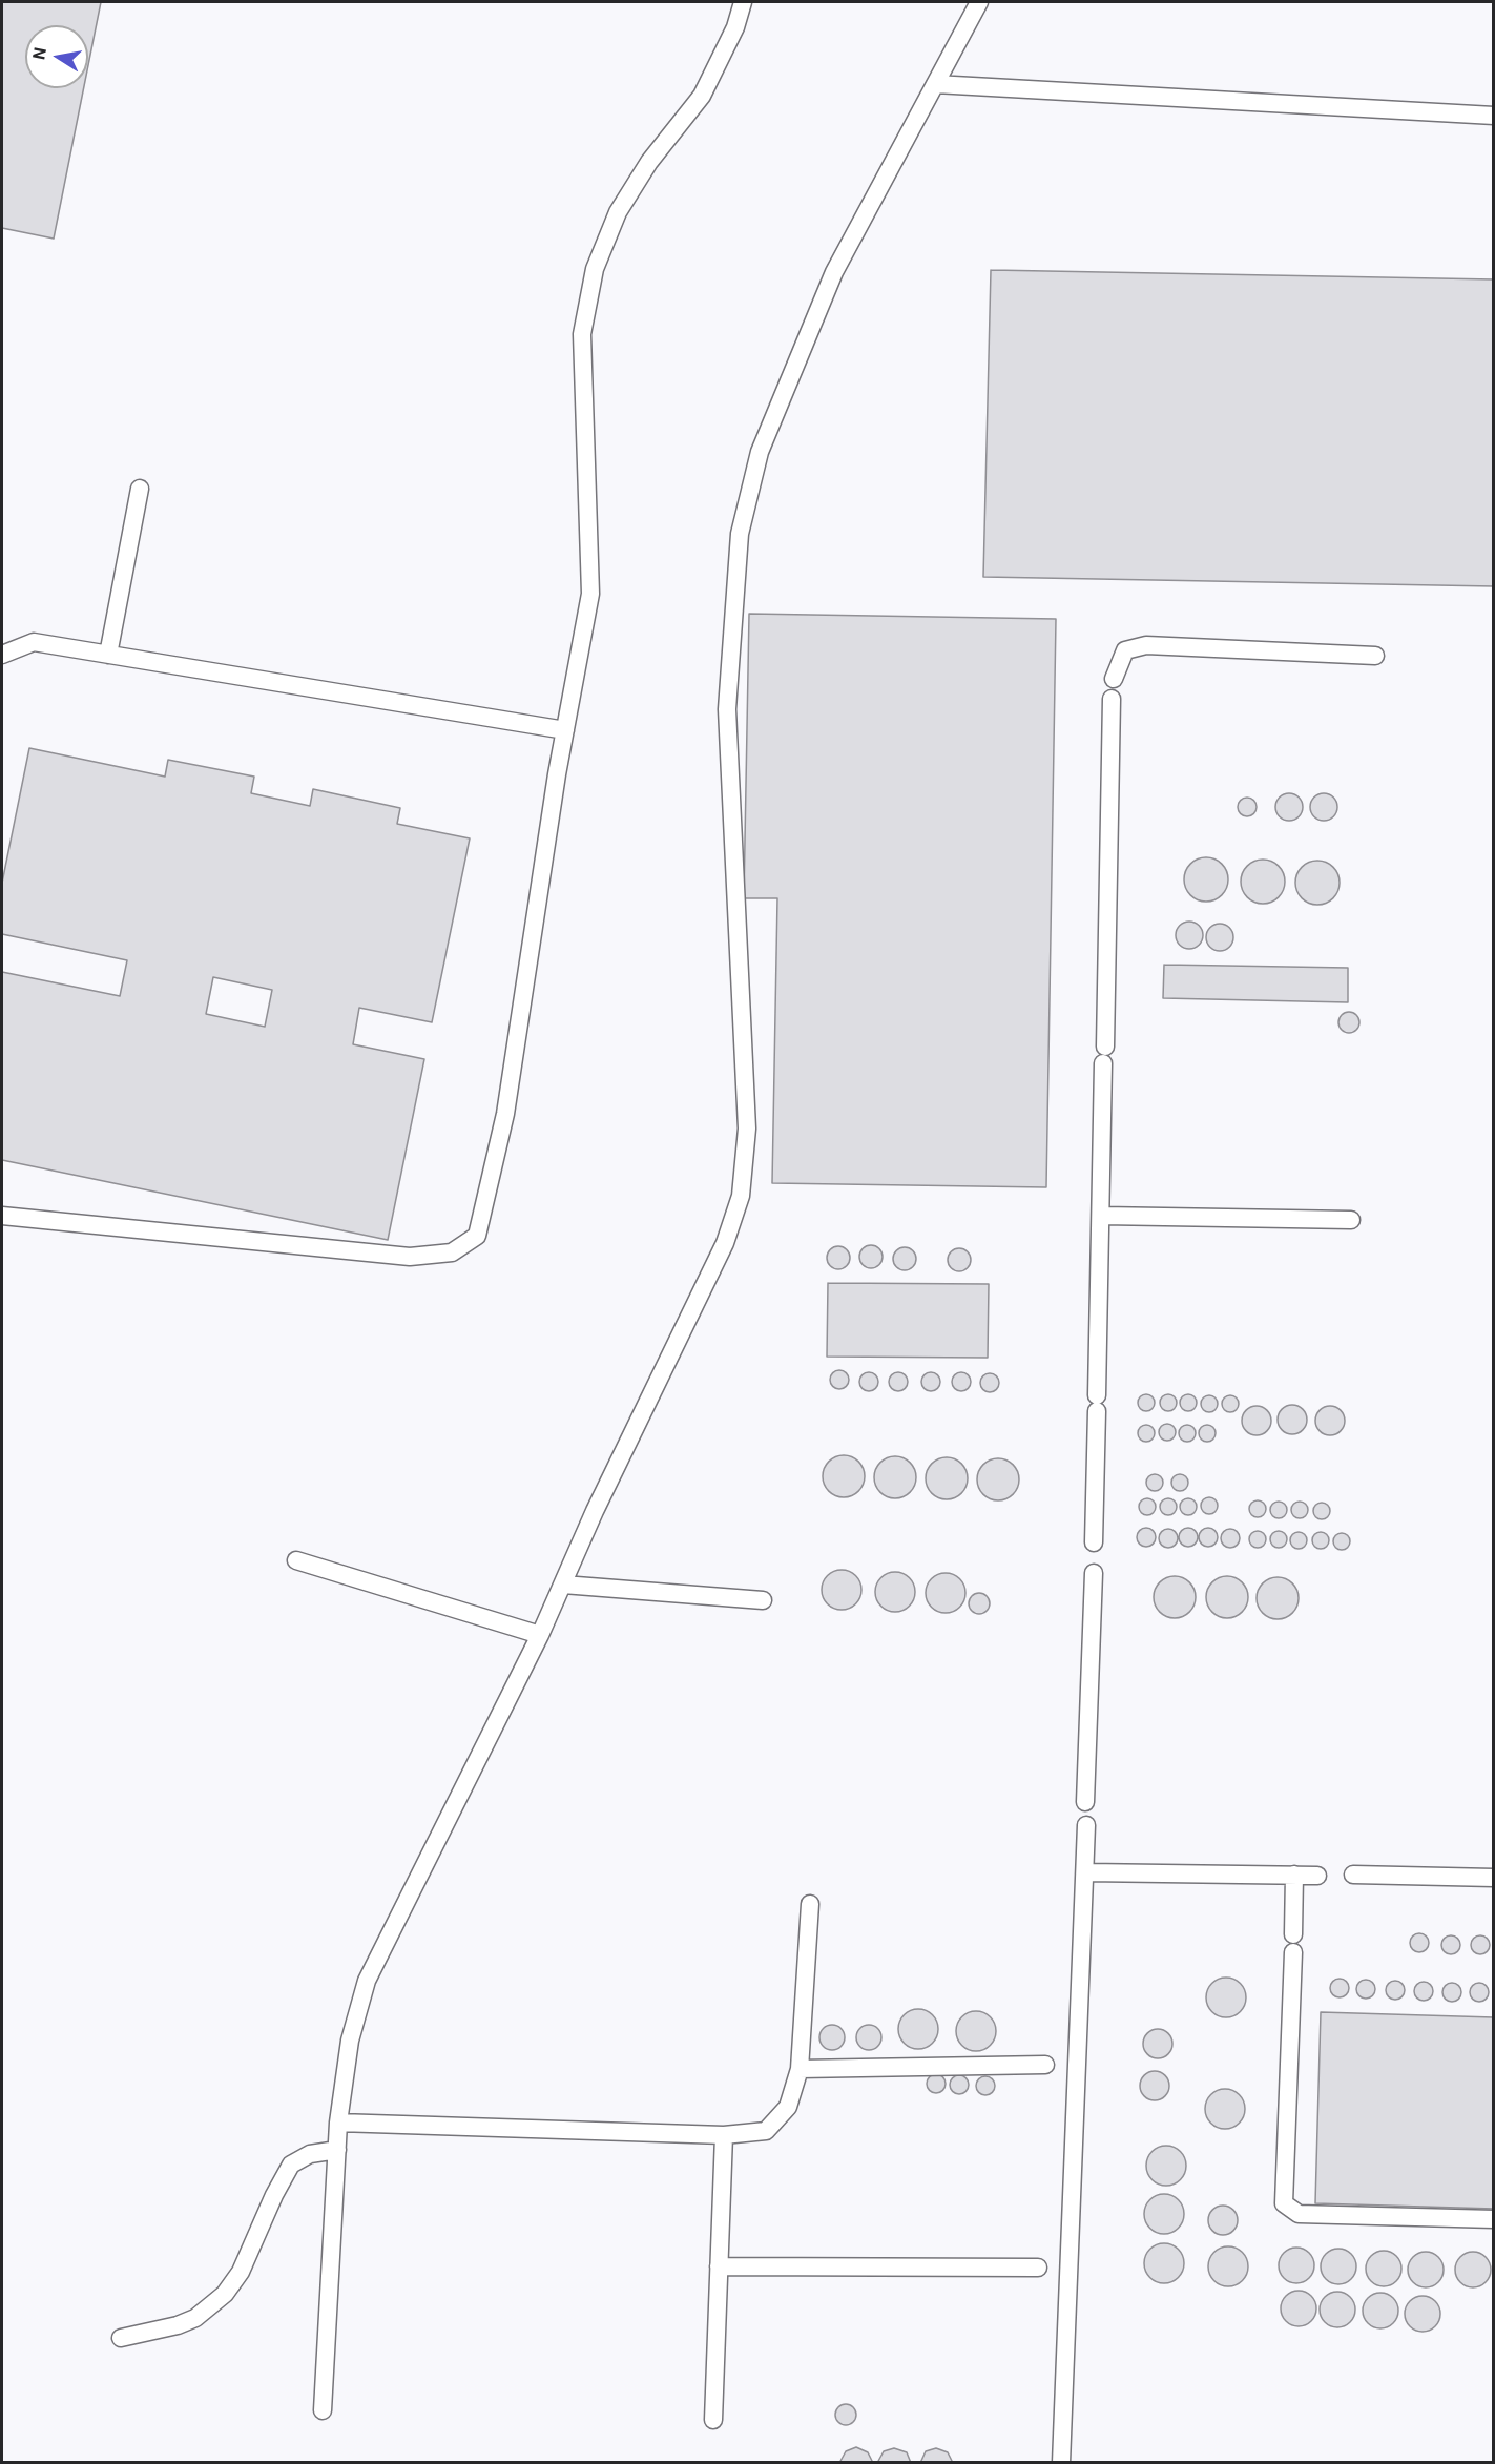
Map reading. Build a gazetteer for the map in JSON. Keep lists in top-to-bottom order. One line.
{"north":"left"}
